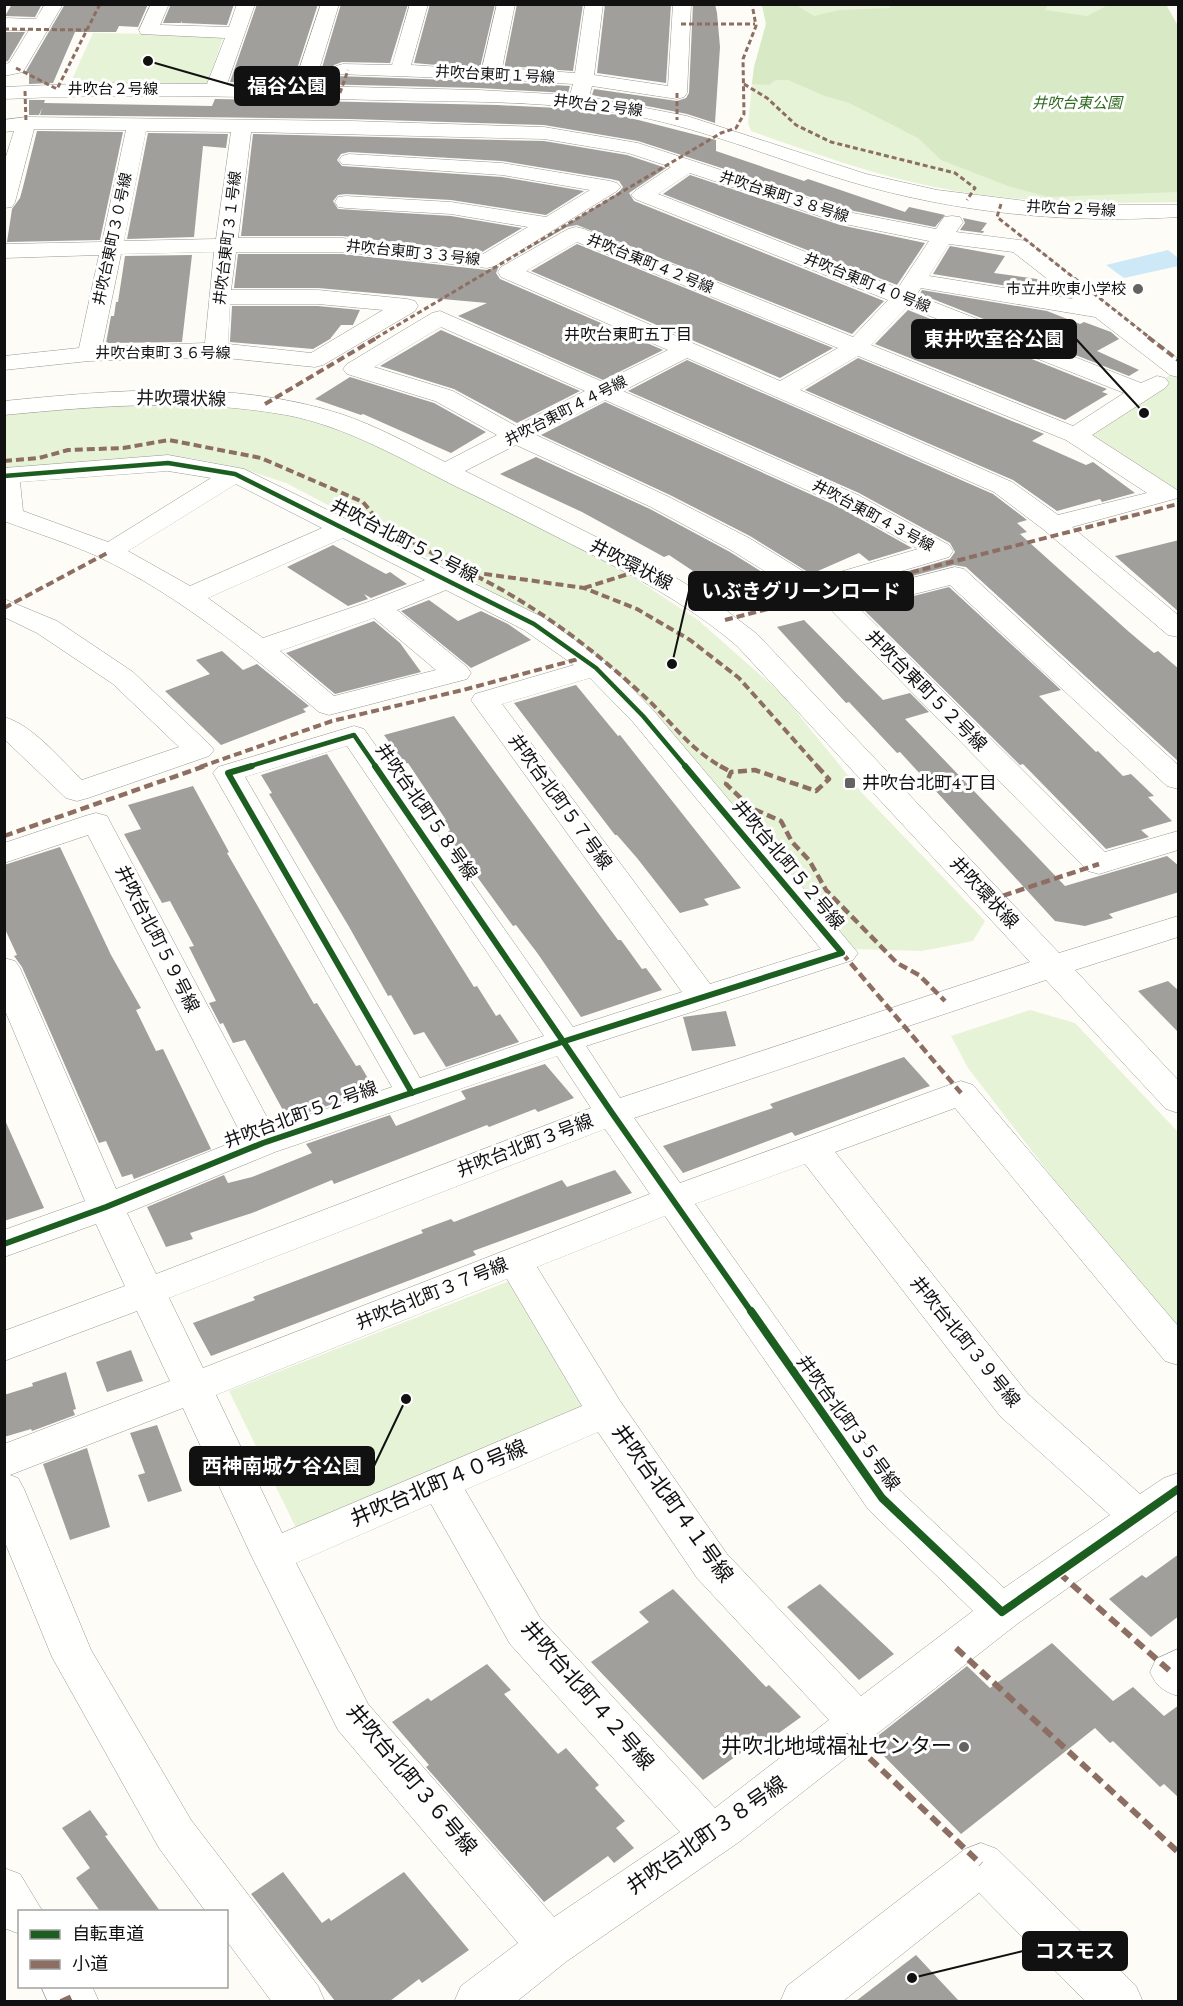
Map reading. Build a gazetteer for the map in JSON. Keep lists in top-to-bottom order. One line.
{"streets":{"street":["井吹台東町１号線","井吹台２号線","井吹台東町３８号線","井吹台東町３１号線","井吹台東町３０号線","井吹台東町３３号線","井吹台東町４２号線","井吹台東町４０号線","井吹台東町３６号線","井吹環状線","井吹台東町４４号線","井吹台東町４３号線","井吹台北町５２号線","井吹台東町５２号線","井吹台北町５７号線","井吹台北町５８号線","井吹台北町５９号線","井吹台北町３号線","井吹台北町３７号線","井吹台北町３９号線","井吹台北町３５号線","井吹台北町４０号線","井吹台北町４１号線","井吹台北町４２号線","井吹台北町３６号線","井吹台北町３８号線"]},"crossings":[["井吹台東町３８号線","井吹台東町４２号線"],["井吹台東町３８号線","井吹台東町４０号線"],["井吹台東町３１号線","井吹台東町３３号線"],["井吹台東町３１号線","井吹台東町３６号線"],["井吹台東町３０号線","井吹台東町３３号線"],["井吹台東町３０号線","井吹台東町３６号線"],["井吹台東町４２号線","井吹台東町４４号線"],["井吹環状線","井吹台東町４４号線"],["井吹環状線","井吹台北町３号線"],["井吹台東町４４号線","井吹台東町４３号線"],["井吹台北町５２号線","井吹台北町５７号線"],["井吹台北町５２号線","井吹台北町５８号線"],["井吹台北町５２号線","井吹台北町５９号線"],["井吹台北町５８号線","井吹台北町３号線"],["井吹台北町５８号線","井吹台北町３５号線"],["井吹台北町３号線","井吹台北町３５号線"],["井吹台北町３号線","井吹台北町３６号線"],["井吹台北町３７号線","井吹台北町３５号線"],["井吹台北町３７号線","井吹台北町４１号線"],["井吹台北町３７号線","井吹台北町３６号線"],["井吹台北町３５号線","井吹台北町３８号線"],["井吹台北町４０号線","井吹台北町４１号線"],["井吹台北町４０号線","井吹台北町４２号線"],["井吹台北町４０号線","井吹台北町３６号線"],["井吹台北町４１号線","井吹台北町３８号線"],["井吹台北町４２号線","井吹台北町３８号線"],["井吹台北町３６号線","井吹台北町３８号線"]],"districts":["井吹台東町五丁目"],"parks":["井吹台東公園"],"places":{"other":["福谷公園","市立井吹東小学校","東井吹室谷公園","いぶきグリーンロード","西神南城ケ谷公園","井吹北地域福祉センター","コスモス"],"transit":["井吹台北町4丁目"]},"legend":["自転車道","小道"]}
